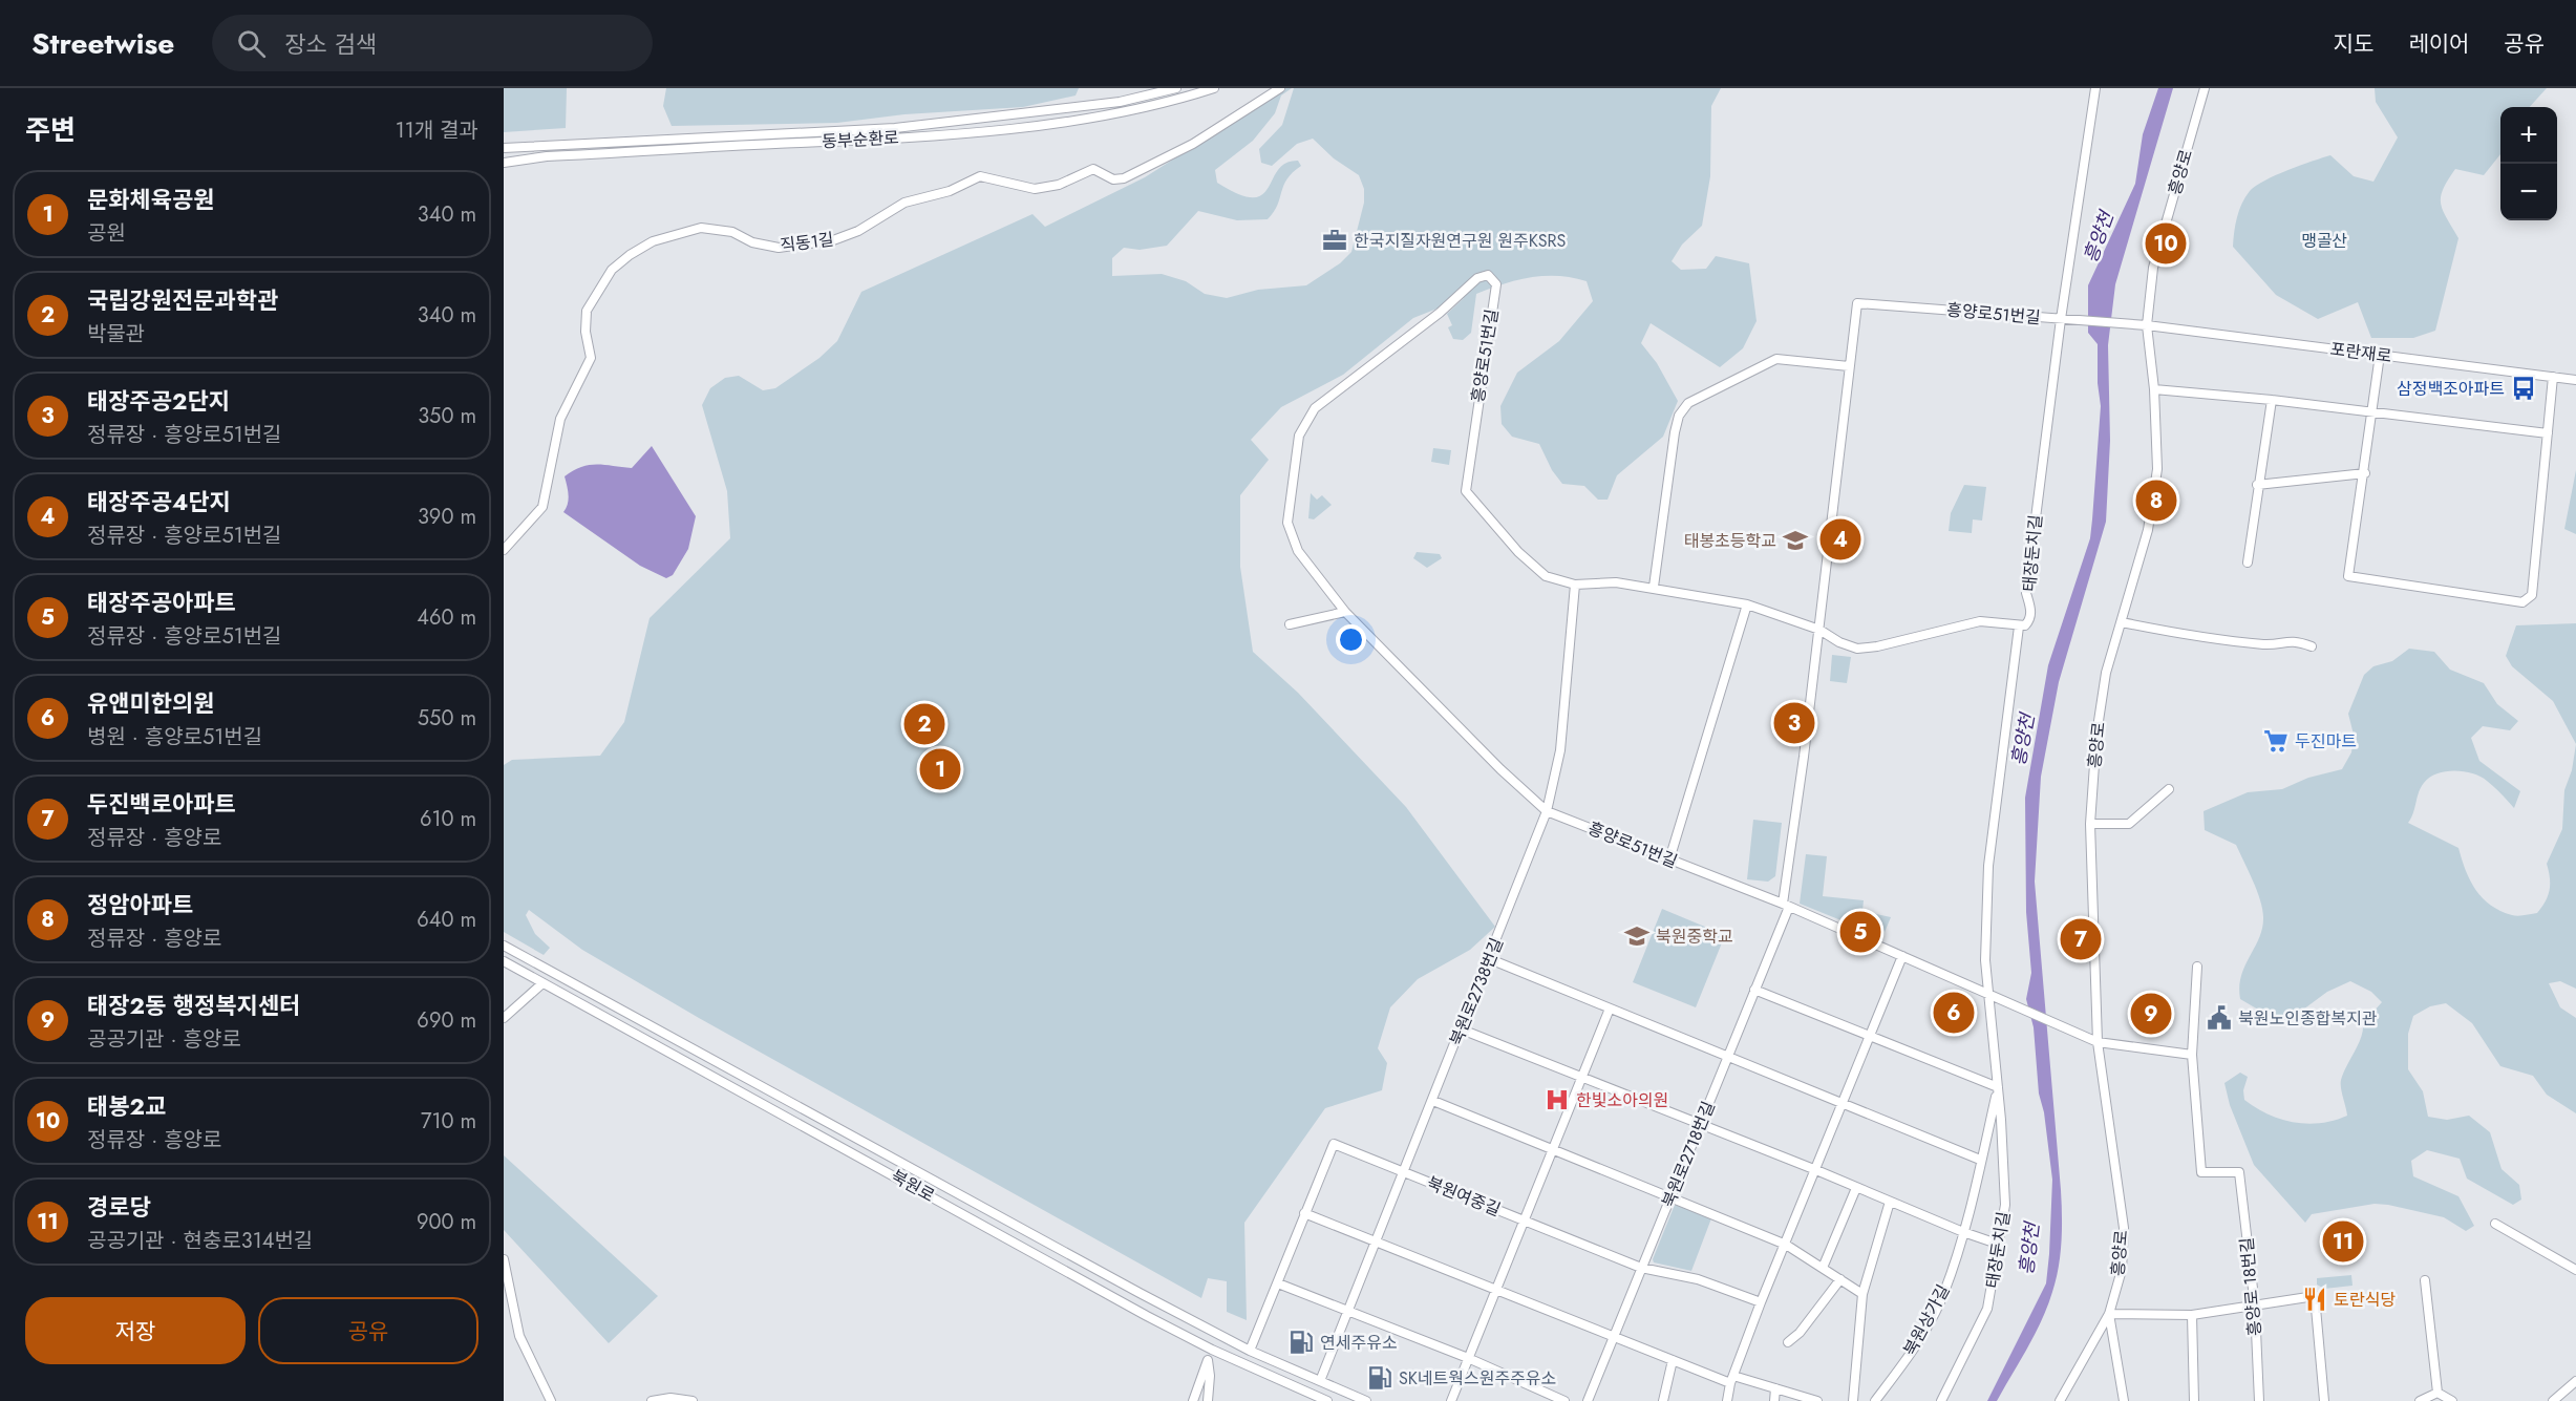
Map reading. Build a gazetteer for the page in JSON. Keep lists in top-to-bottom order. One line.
{"streets":{"street":["동부순환로","흥양로","직동1길","흥양로51번길","포란재로","태장둔치길","북원로2738번길","북원로2718번길","북원로","북원여중길","흥양로 18번길","북원상가길"]},"crossings":[["흥양로","흥양로51번길"],["흥양로","포란재로"],["흥양로51번길","태장둔치길"],["흥양로51번길","북원로2738번길"],["흥양로51번길","북원로2718번길"],["태장둔치길","북원상가길"],["북원로2738번길","북원로"],["북원로2738번길","북원여중길"],["북원로2718번길","북원여중길"]],"water":["흥양천"],"parks":["맹골산"],"places":{"office":["한국지질자원연구원 원주KSRS"],"bus stop":["삼정백조아파트"],"school or university":["태봉초등학교","북원중학교"],"supermarket":["두진마트"],"public building":["북원노인종합복지관"],"hospital":["한빛소아의원"],"restaurant":["토란식당"],"fuel station":["연세주유소","SK네트웍스원주주유소"]},"page":{"header":"Streetwise","search":"장소 검색","nav":["지도","레이어","공유"],"heading":["주변","11개 결과"],"map_buttons":["+","−"],"list":[{"mark":"1","name":"문화체육공원","note":"공원","value":"340 m"},{"mark":"2","name":"국립강원전문과학관","note":"박물관","value":"340 m"},{"mark":"3","name":"태장주공2단지","note":"정류장 · 흥양로51번길","value":"350 m"},{"mark":"4","name":"태장주공4단지","note":"정류장 · 흥양로51번길","value":"390 m"},{"mark":"5","name":"태장주공아파트","note":"정류장 · 흥양로51번길","value":"460 m"},{"mark":"6","name":"유앤미한의원","note":"병원 · 흥양로51번길","value":"550 m"},{"mark":"7","name":"두진백로아파트","note":"정류장 · 흥양로","value":"610 m"},{"mark":"8","name":"정암아파트","note":"정류장 · 흥양로","value":"640 m"},{"mark":"9","name":"태장2동 행정복지센터","note":"공공기관 · 흥양로","value":"690 m"},{"mark":"10","name":"태봉2교","note":"정류장 · 흥양로","value":"710 m"},{"mark":"11","name":"경로당","note":"공공기관 · 현충로314번길","value":"900 m"}],"pins":["10","8","4","3","2","1","5","7","6","9","11"],"buttons":["저장","공유"]}}
